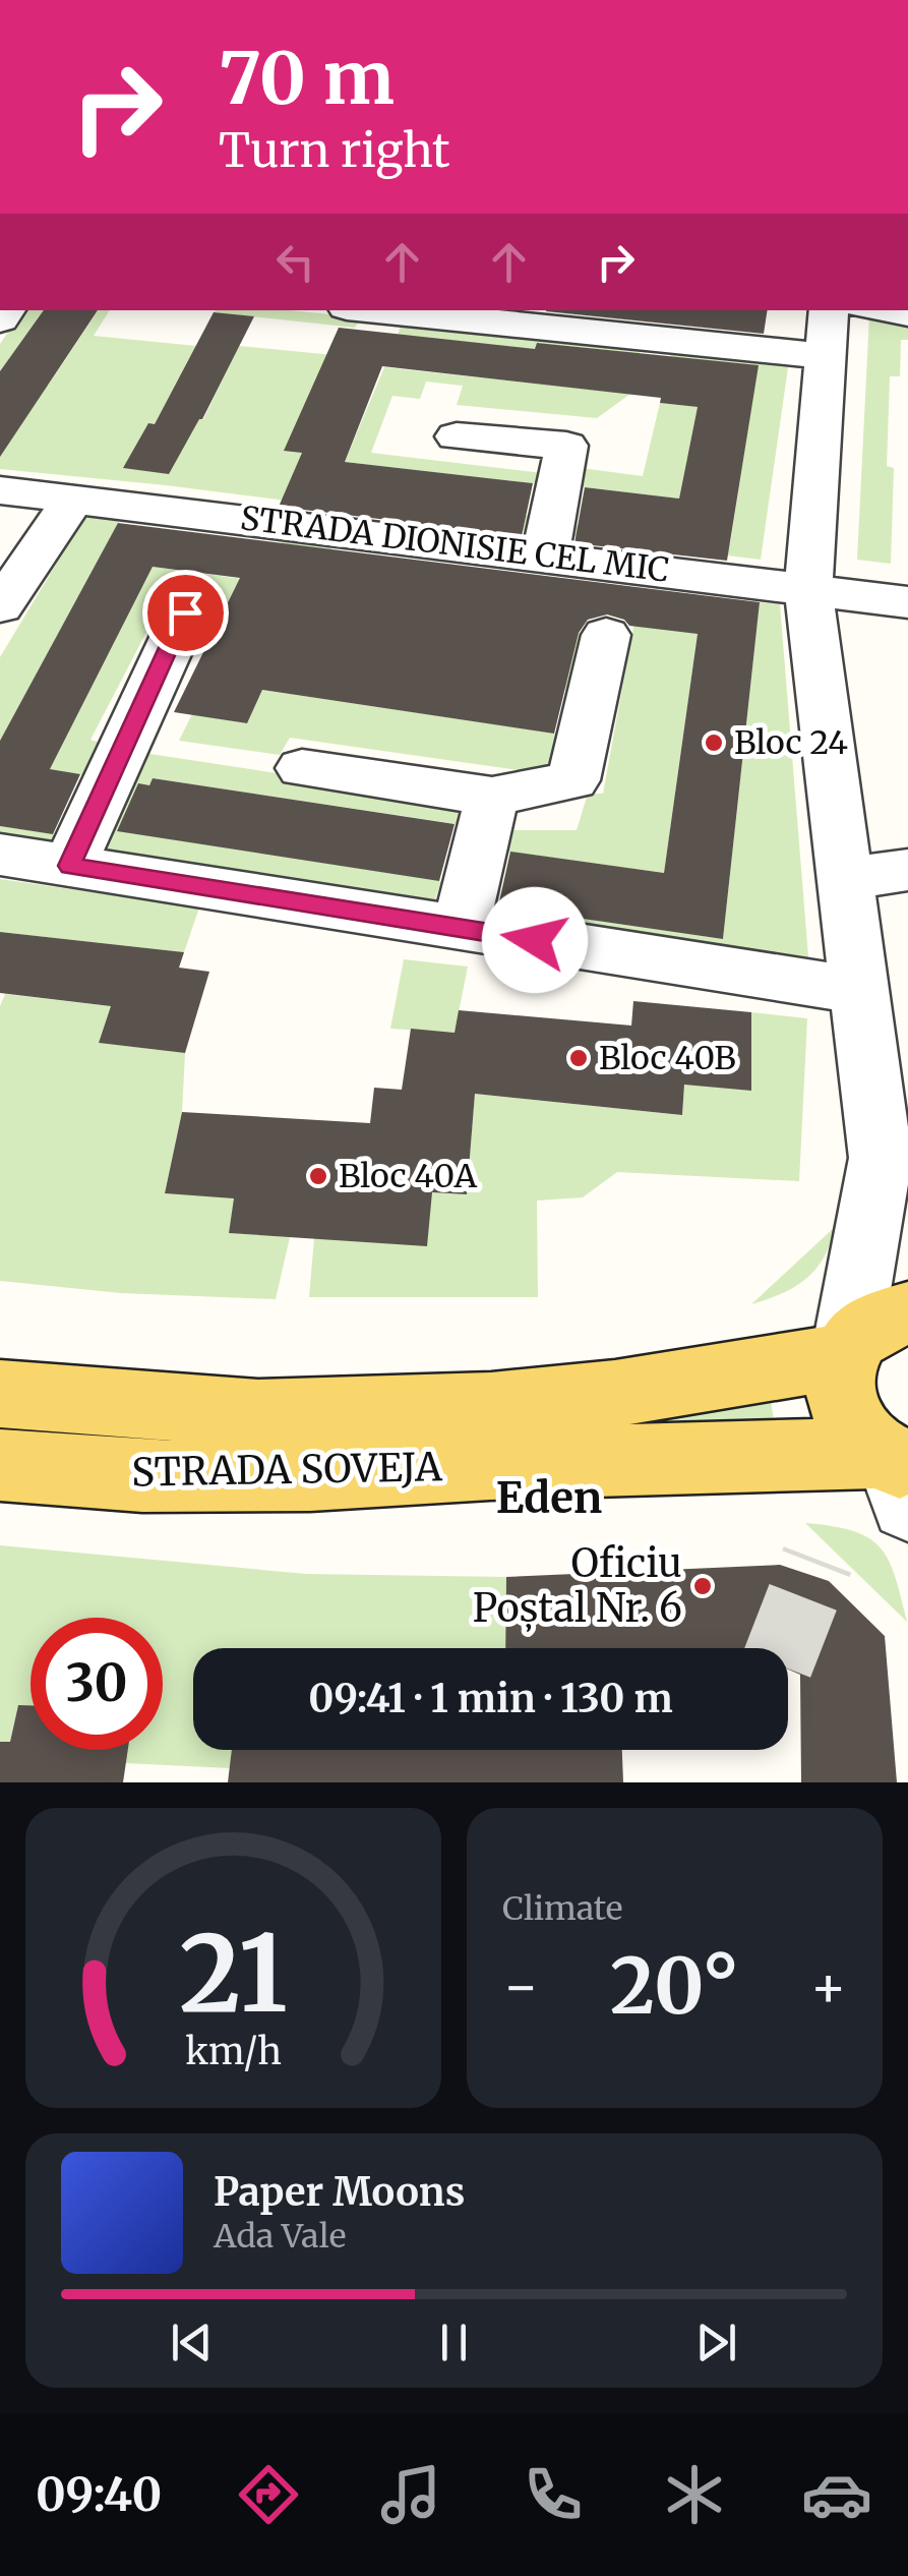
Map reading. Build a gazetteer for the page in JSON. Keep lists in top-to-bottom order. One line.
{"streets":{"main road":["STRADA SOVEJA"],"street":["STRADA DIONISIE CEL MIC"]},"districts":["Eden"],"places":["Bloc 24","Bloc 40B","Bloc 40A","Oficiu Poștal Nr. 6"],"page":{"turn":["70 m","Turn right"],"limit":"30","trip":"09:41 · 1 min · 130 m","tile":"Climate","heat":["−","20°","+"],"song":["Paper Moons","Ada Vale"],"tabs":"09:40","gauge":["21","km/h"]}}
